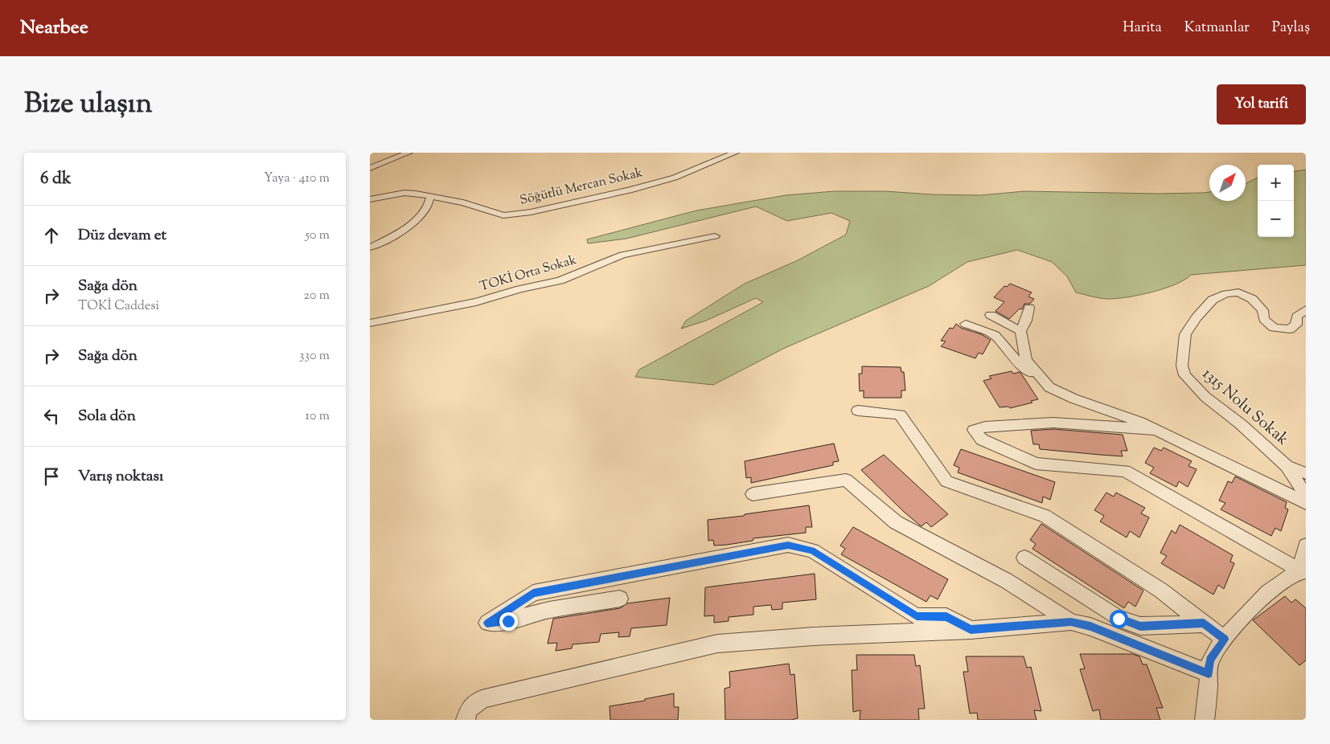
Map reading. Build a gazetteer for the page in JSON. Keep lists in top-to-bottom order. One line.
{"streets":{"street":["Söğütlü Mercan Sokak","TOKİ Orta Sokak","1315 Nolu Sokak"]},"north":"top right","page":{"header":"Nearbee","nav":["Harita","Katmanlar","Paylaş"],"title":"Bize ulaşın","buttons":"Yol tarifi","heading":["6 dk","Yaya · 410 m"],"map_buttons":["+","−"],"list":[["Düz devam et","50 m"],["Sağa dön","TOKİ Caddesi","20 m"],["Sağa dön","330 m"],["Sola dön","10 m"],"Varış noktası"]}}
